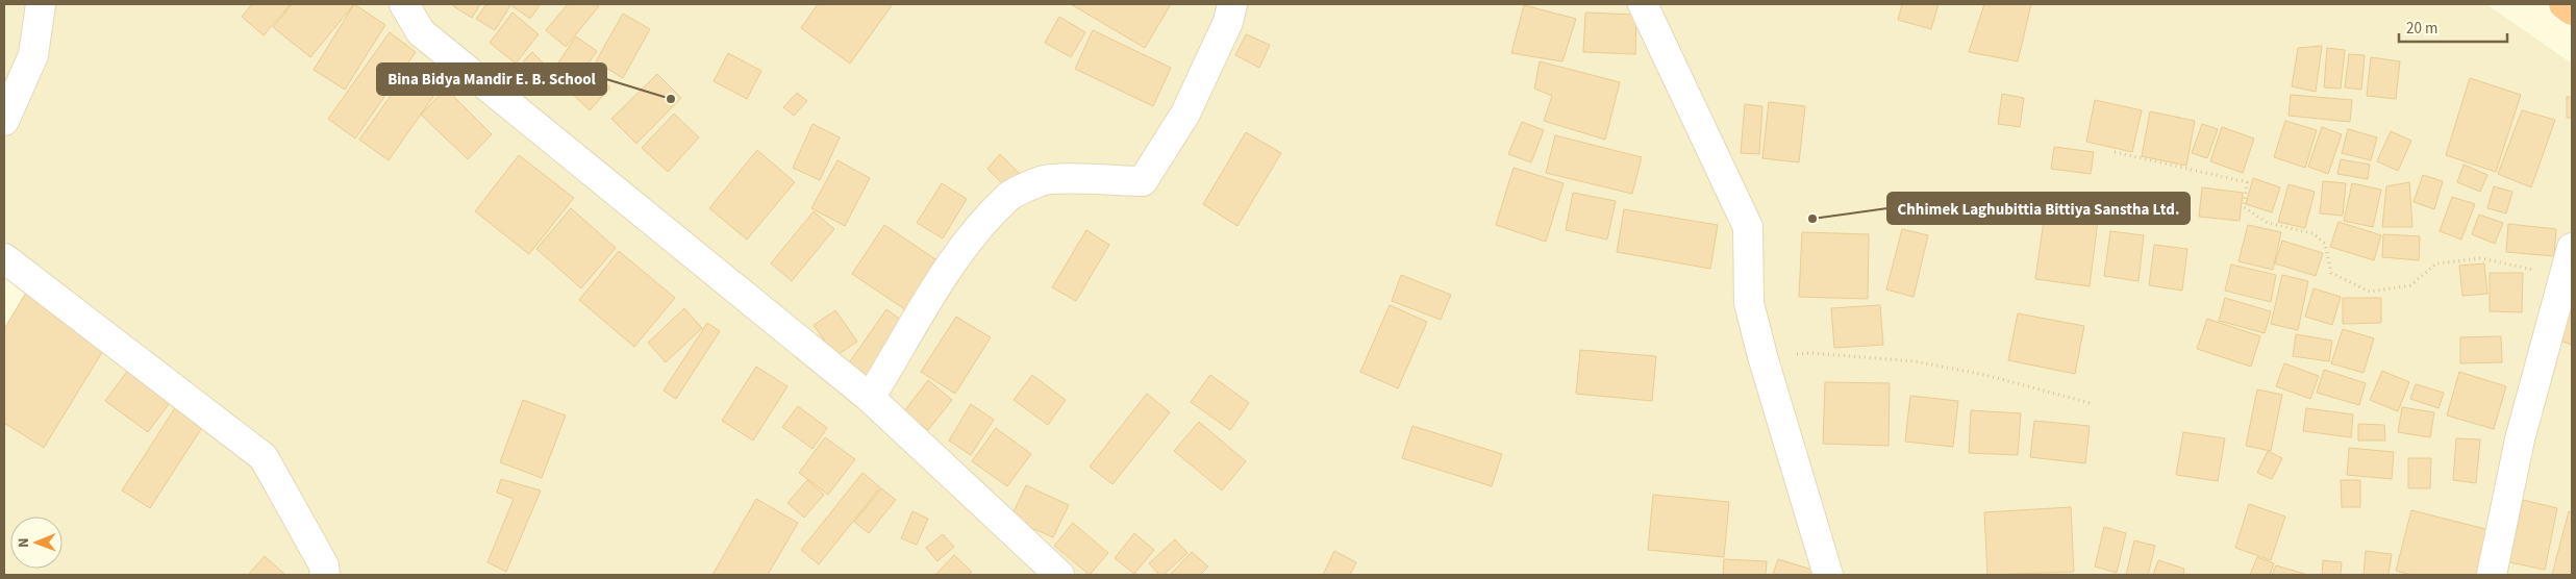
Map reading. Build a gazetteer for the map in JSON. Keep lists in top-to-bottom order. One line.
{"places":["Bina Bidya Mandir E. B. School","Chhimek Laghubittia Bittiya Sanstha Ltd."],"scale_bar":"20 m","north":"left"}
